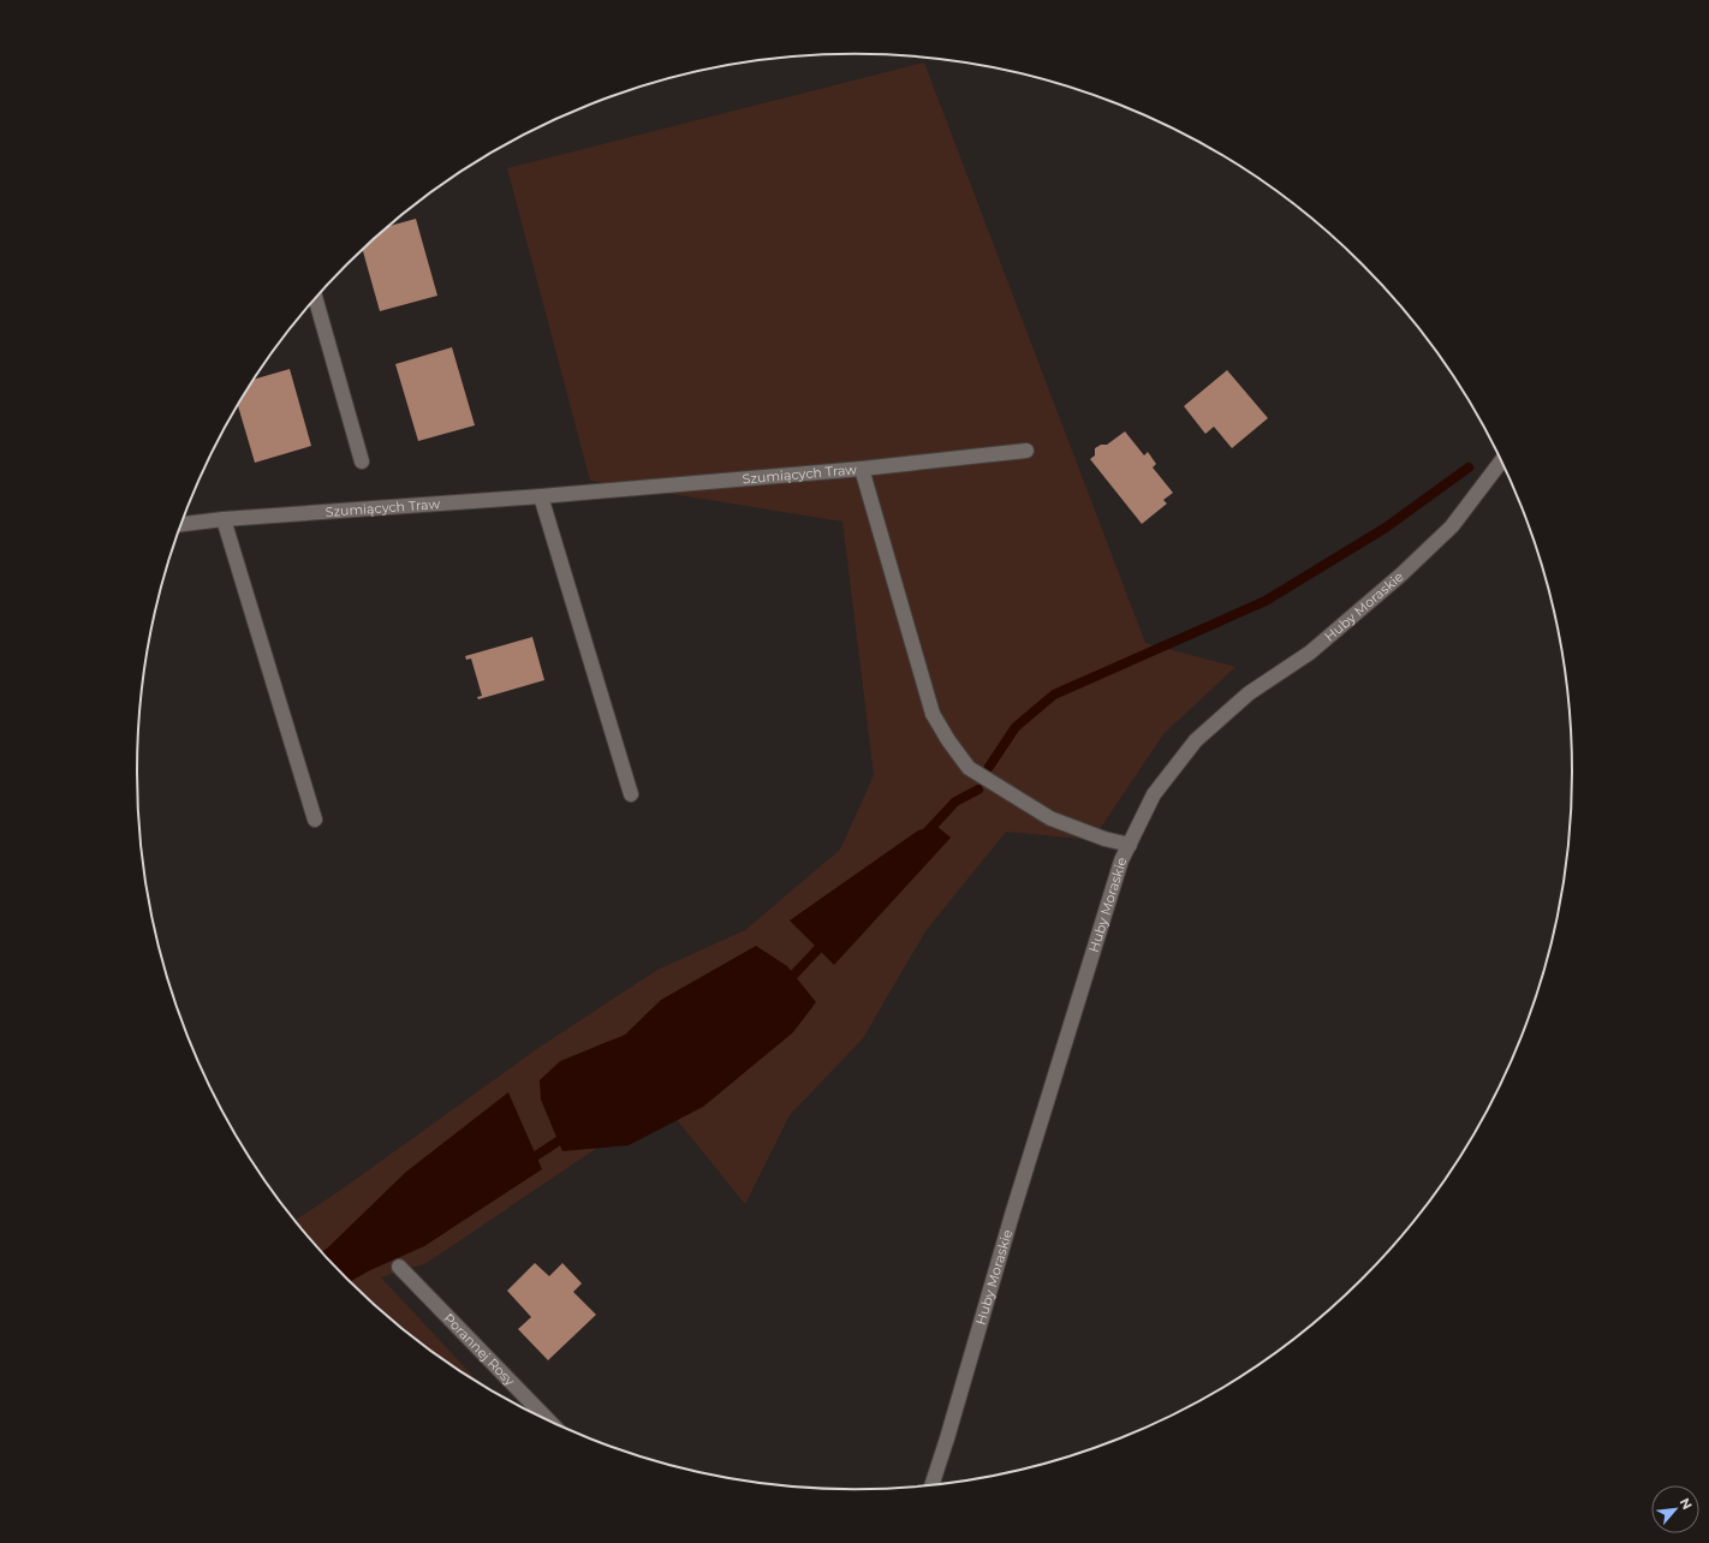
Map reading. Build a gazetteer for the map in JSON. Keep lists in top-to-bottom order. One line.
{"streets":{"street":["Szumiących Traw","Huby Moraskie","Porannej Rosy"]},"crossings":[["Szumiących Traw","Huby Moraskie"]],"north":"top right"}
